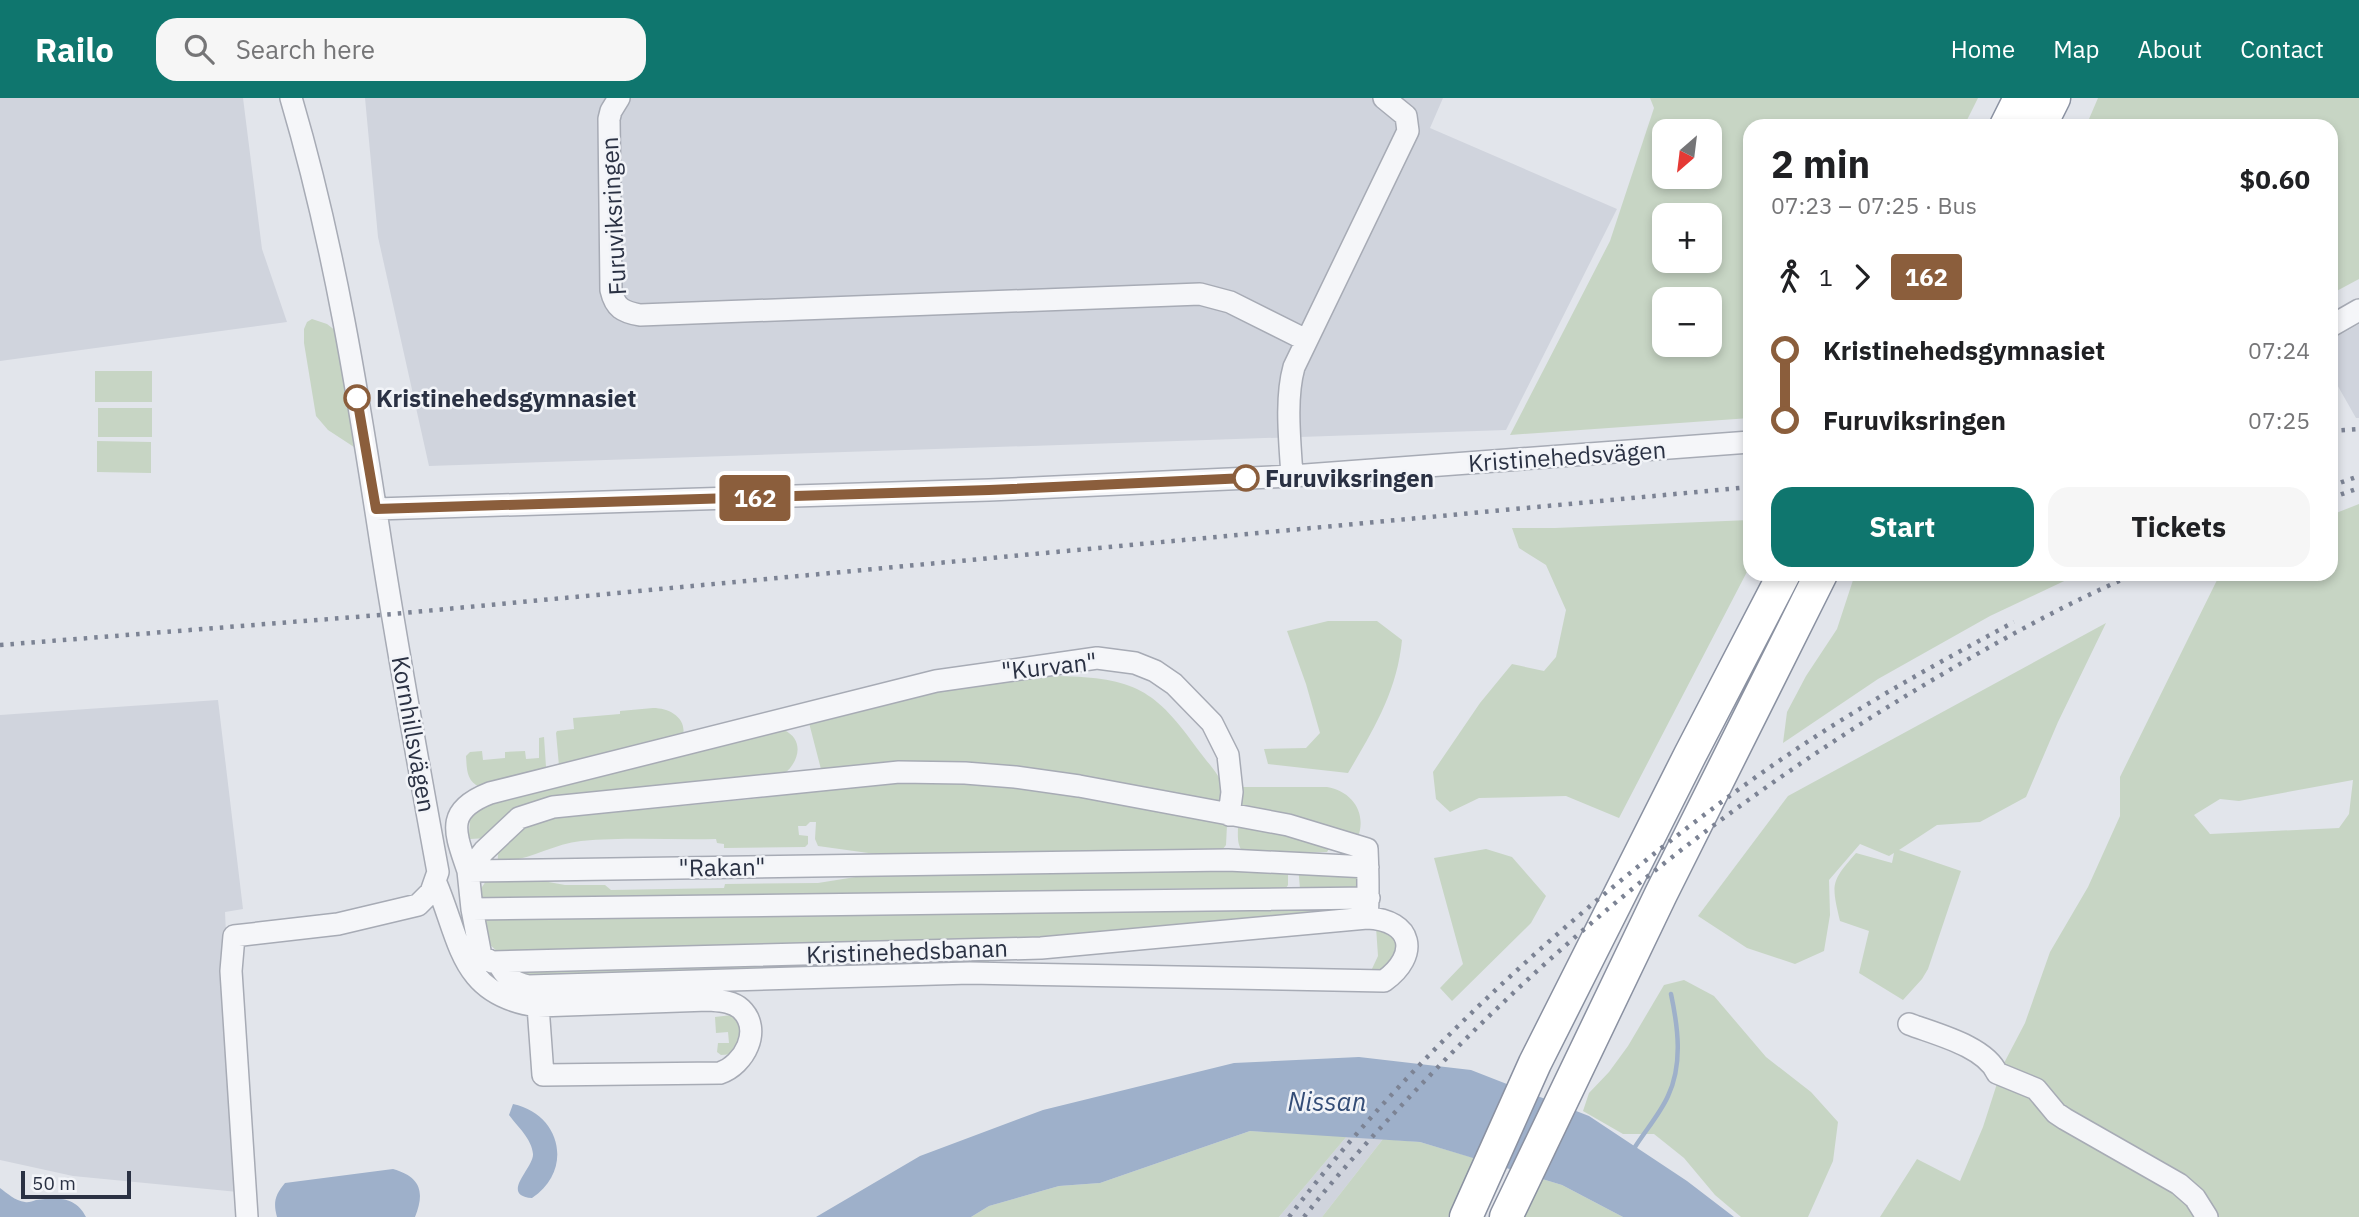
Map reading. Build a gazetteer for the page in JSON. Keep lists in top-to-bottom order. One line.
{"streets":{"street":["Furuviksringen","Kristinehedsvägen","\"Kurvan\"","Kornhillsvägen","\"Rakan\"","Kristinehedsbanan"]},"crossings":[["Kristinehedsvägen","Kornhillsvägen"],["\"Kurvan\"","\"Rakan\""],["Kornhillsvägen","Kristinehedsbanan"]],"water":["Nissan"],"places":["Kristinehedsgymnasiet","Furuviksringen"],"lines":["bus line 162"],"scale_bar":"50 m","north":"bottom left","page":{"header":"Railo","search":"Search here","nav":["Home","Map","About","Contact"],"on_map":"162","map_buttons":["+","−"],"heading":["2 min","07:23 – 07:25 · Bus","$0.60"],"legs":["1","162"],"list":[{"name":"Kristinehedsgymnasiet","value":"07:24"},{"name":"Furuviksringen","value":"07:25"}],"buttons":["Start","Tickets"],"scale":"50 m"}}
